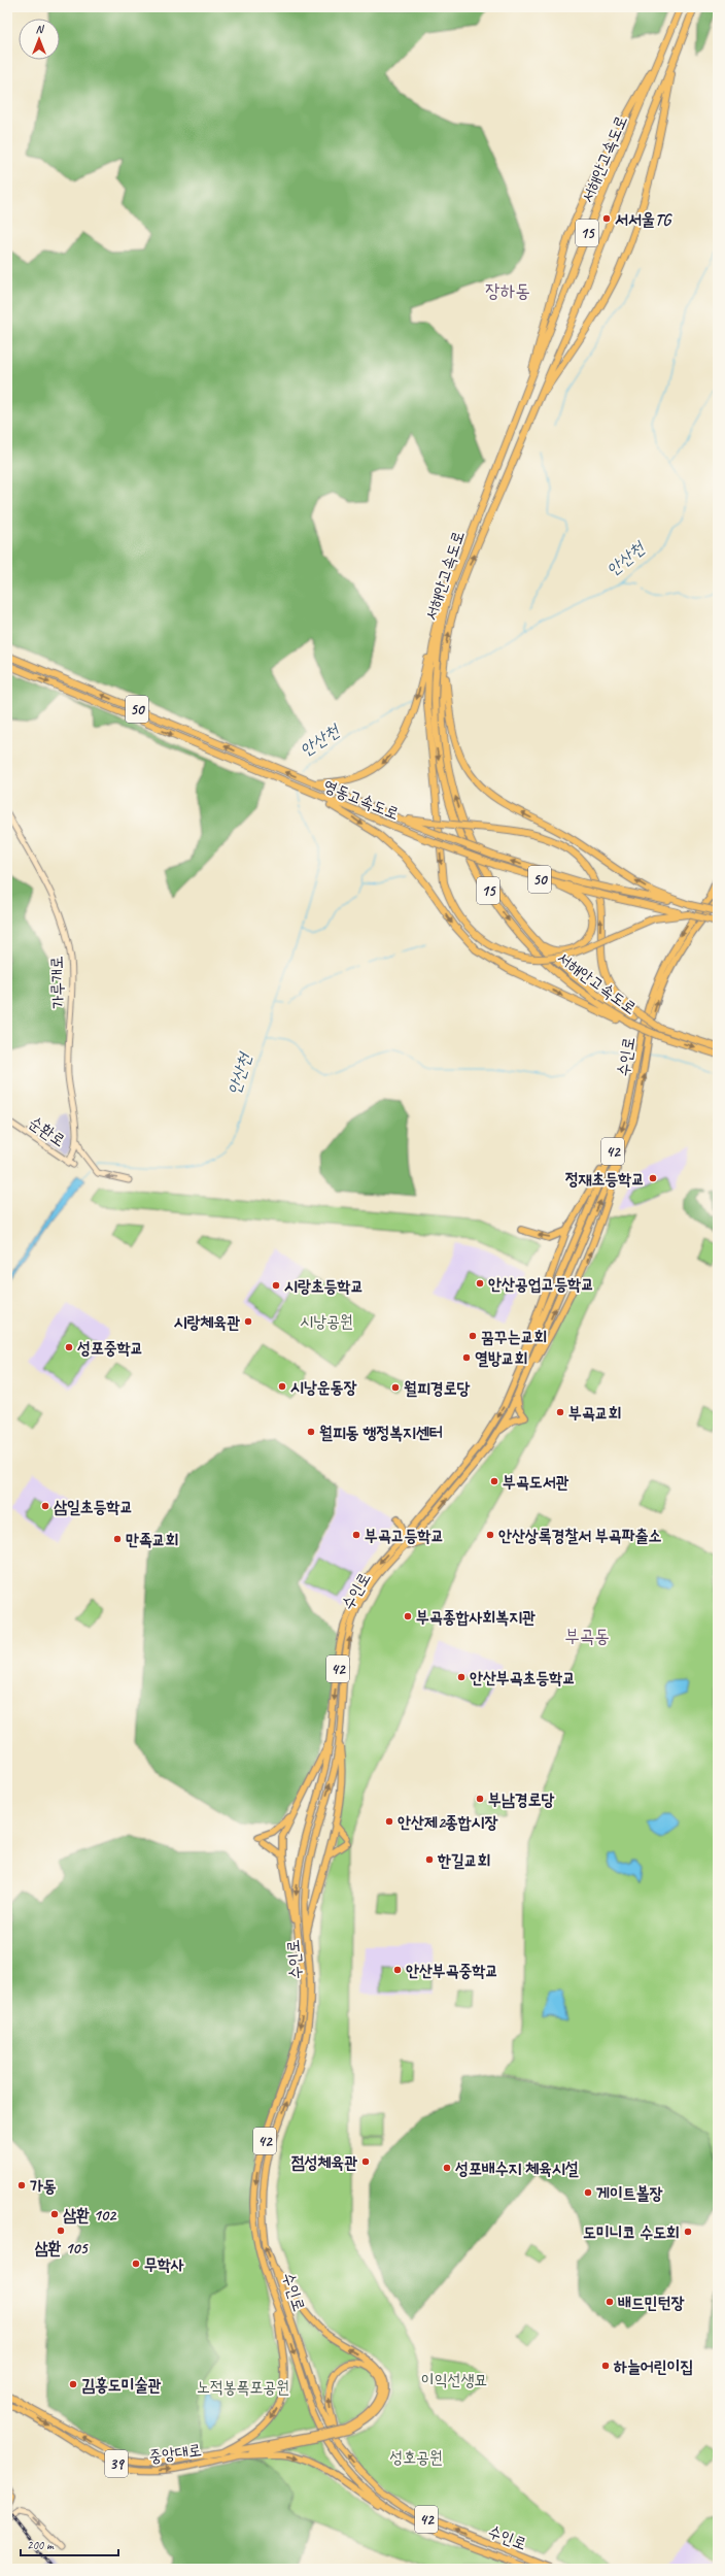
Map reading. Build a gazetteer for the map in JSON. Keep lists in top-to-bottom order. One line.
{"streets":{"highway":["서해안고속도로","15","50","영동고속도로"],"main road":["가루개로","수인로","순환로","42","중앙대로","39"]},"crossings":[["서해안고속도로","15"],["가루개로","순환로"],["수인로","39"],["중앙대로","39"]],"districts":["장하동","부곡동"],"water":["안산천"],"parks":["시낭공원","이익선생묘","노적봉폭포공원","성호공원"],"places":["서서울TG","정재초등학교","안산공업고등학교","시랑초등학교","시랑체육관","꿈꾸는교회","성포중학교","열방교회","시낭운동장","월피경로당","부곡교회","월피동 행정복지센터","부곡도서관","삼일초등학교","부곡고등학교","안산상록경찰서 부곡파출소","만족교회","부곡종합사회복지관","안산부곡초등학교","부남경로당","안산제2종합시장","한길교회","안산부곡중학교","점성체육관","성포배수지 체육시설","가동","게이트볼장","삼환 102","삼환 105","도미니코 수도회","무학사","배드민턴장","하늘어린이집","김홍도미술관"],"scale_bar":"200 m","north":"top"}
